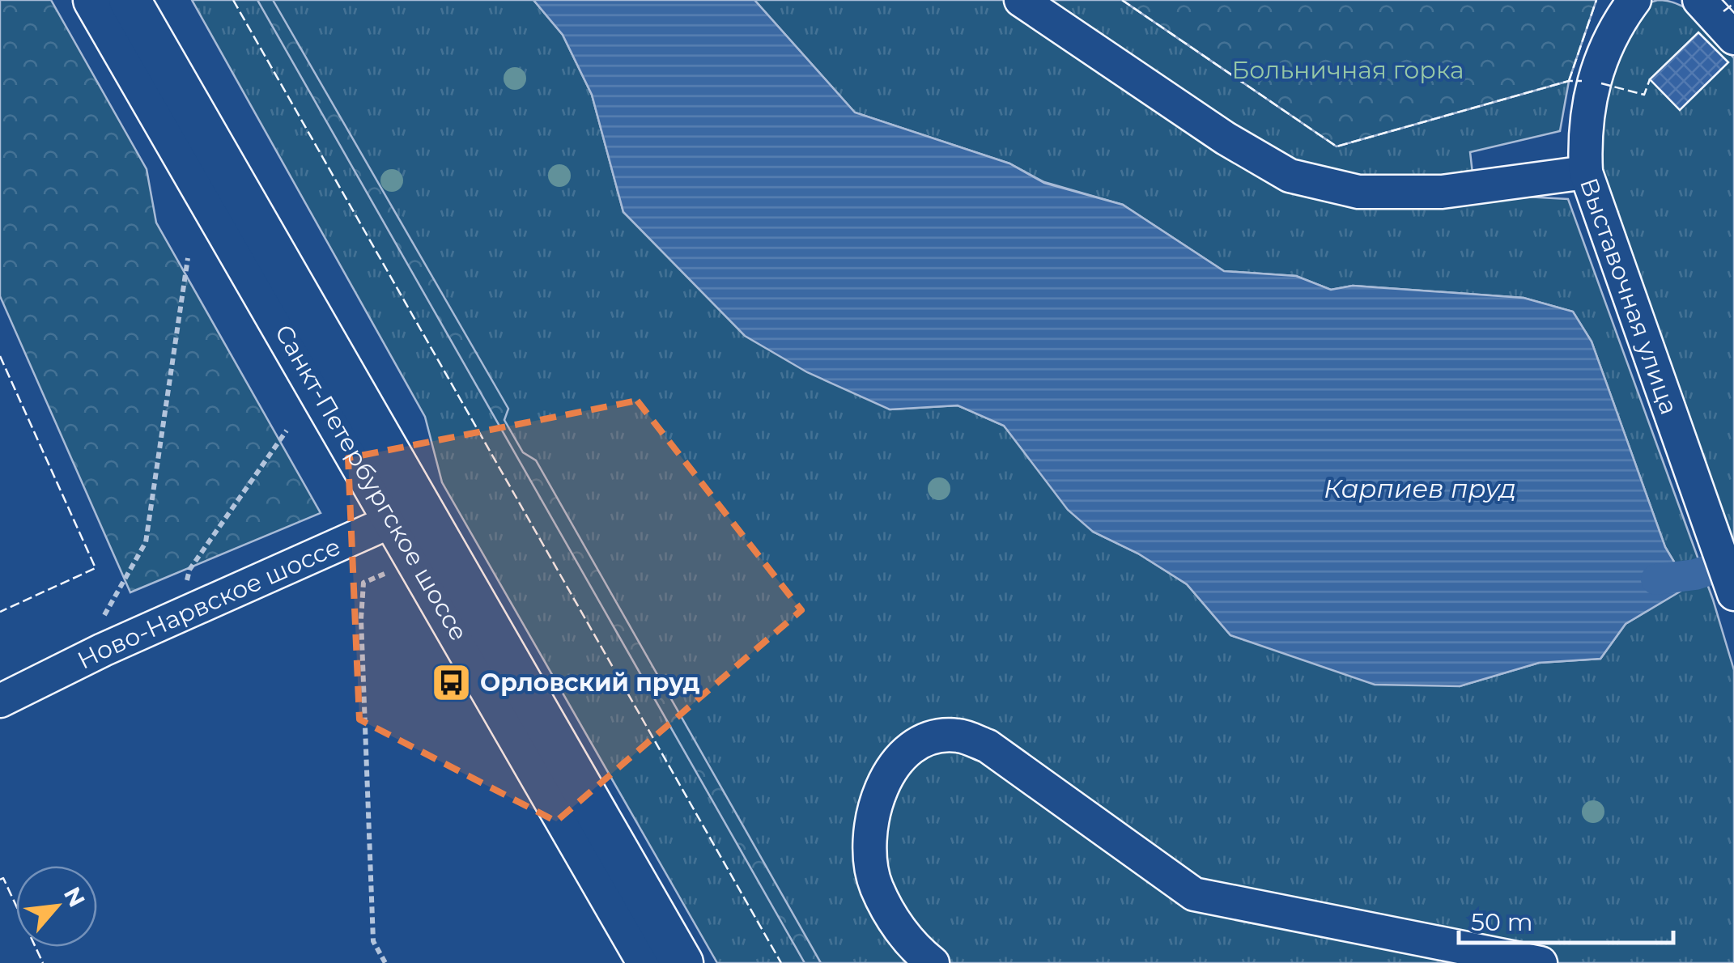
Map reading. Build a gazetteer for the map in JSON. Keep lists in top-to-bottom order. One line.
{"streets":{"main road":["Санкт-Петербургское шоссе"],"street":["Выставочная улица","Ново-Нарвское шоссе"]},"crossings":[["Санкт-Петербургское шоссе","Ново-Нарвское шоссе"]],"water":["Карпиев пруд"],"parks":["Больничная горка"],"places":{"bus stop":["Орловский пруд"]},"scale_bar":"50 m","north":"top right"}
